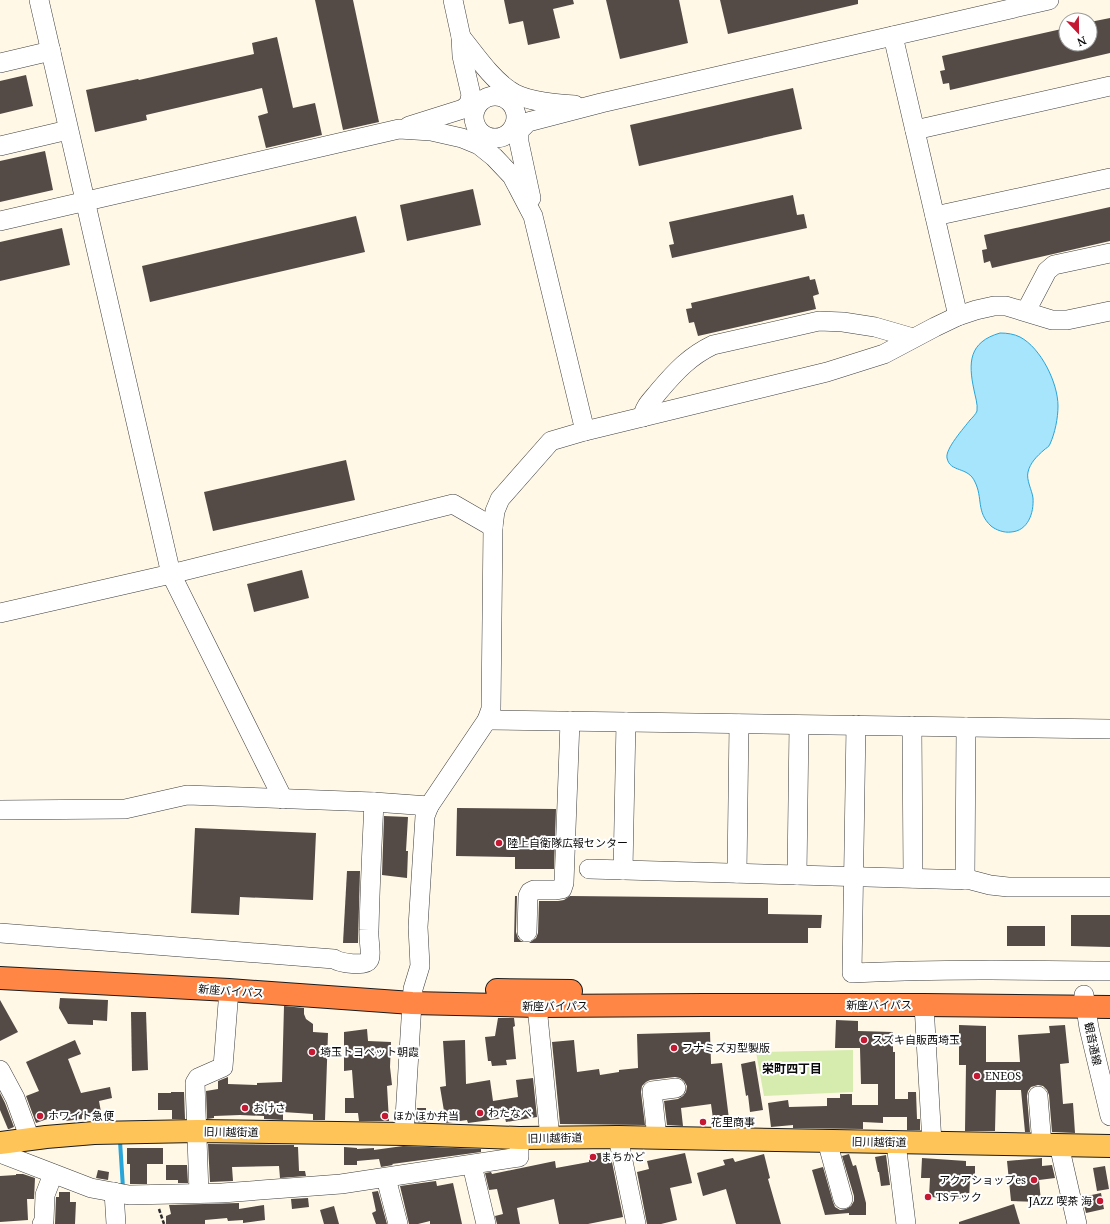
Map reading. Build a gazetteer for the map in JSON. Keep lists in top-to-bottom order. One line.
{"streets":{"highway":["新座バイパス"],"main road":["旧川越街道"],"street":["観音通線"]},"crossings":[["新座バイパス","観音通線"]],"districts":["栄町四丁目"],"places":["陸上自衛隊広報センター","スズキ自販西埼玉","フナミズ刃型製版","埼玉トヨペット朝霞","ENEOS","おけさ","わたなべ","ホワイト急便","ほかほか弁当","花里商事","まちかど","アクアショップes","TSテック","JAZZ 喫茶 海"],"north":"bottom"}
